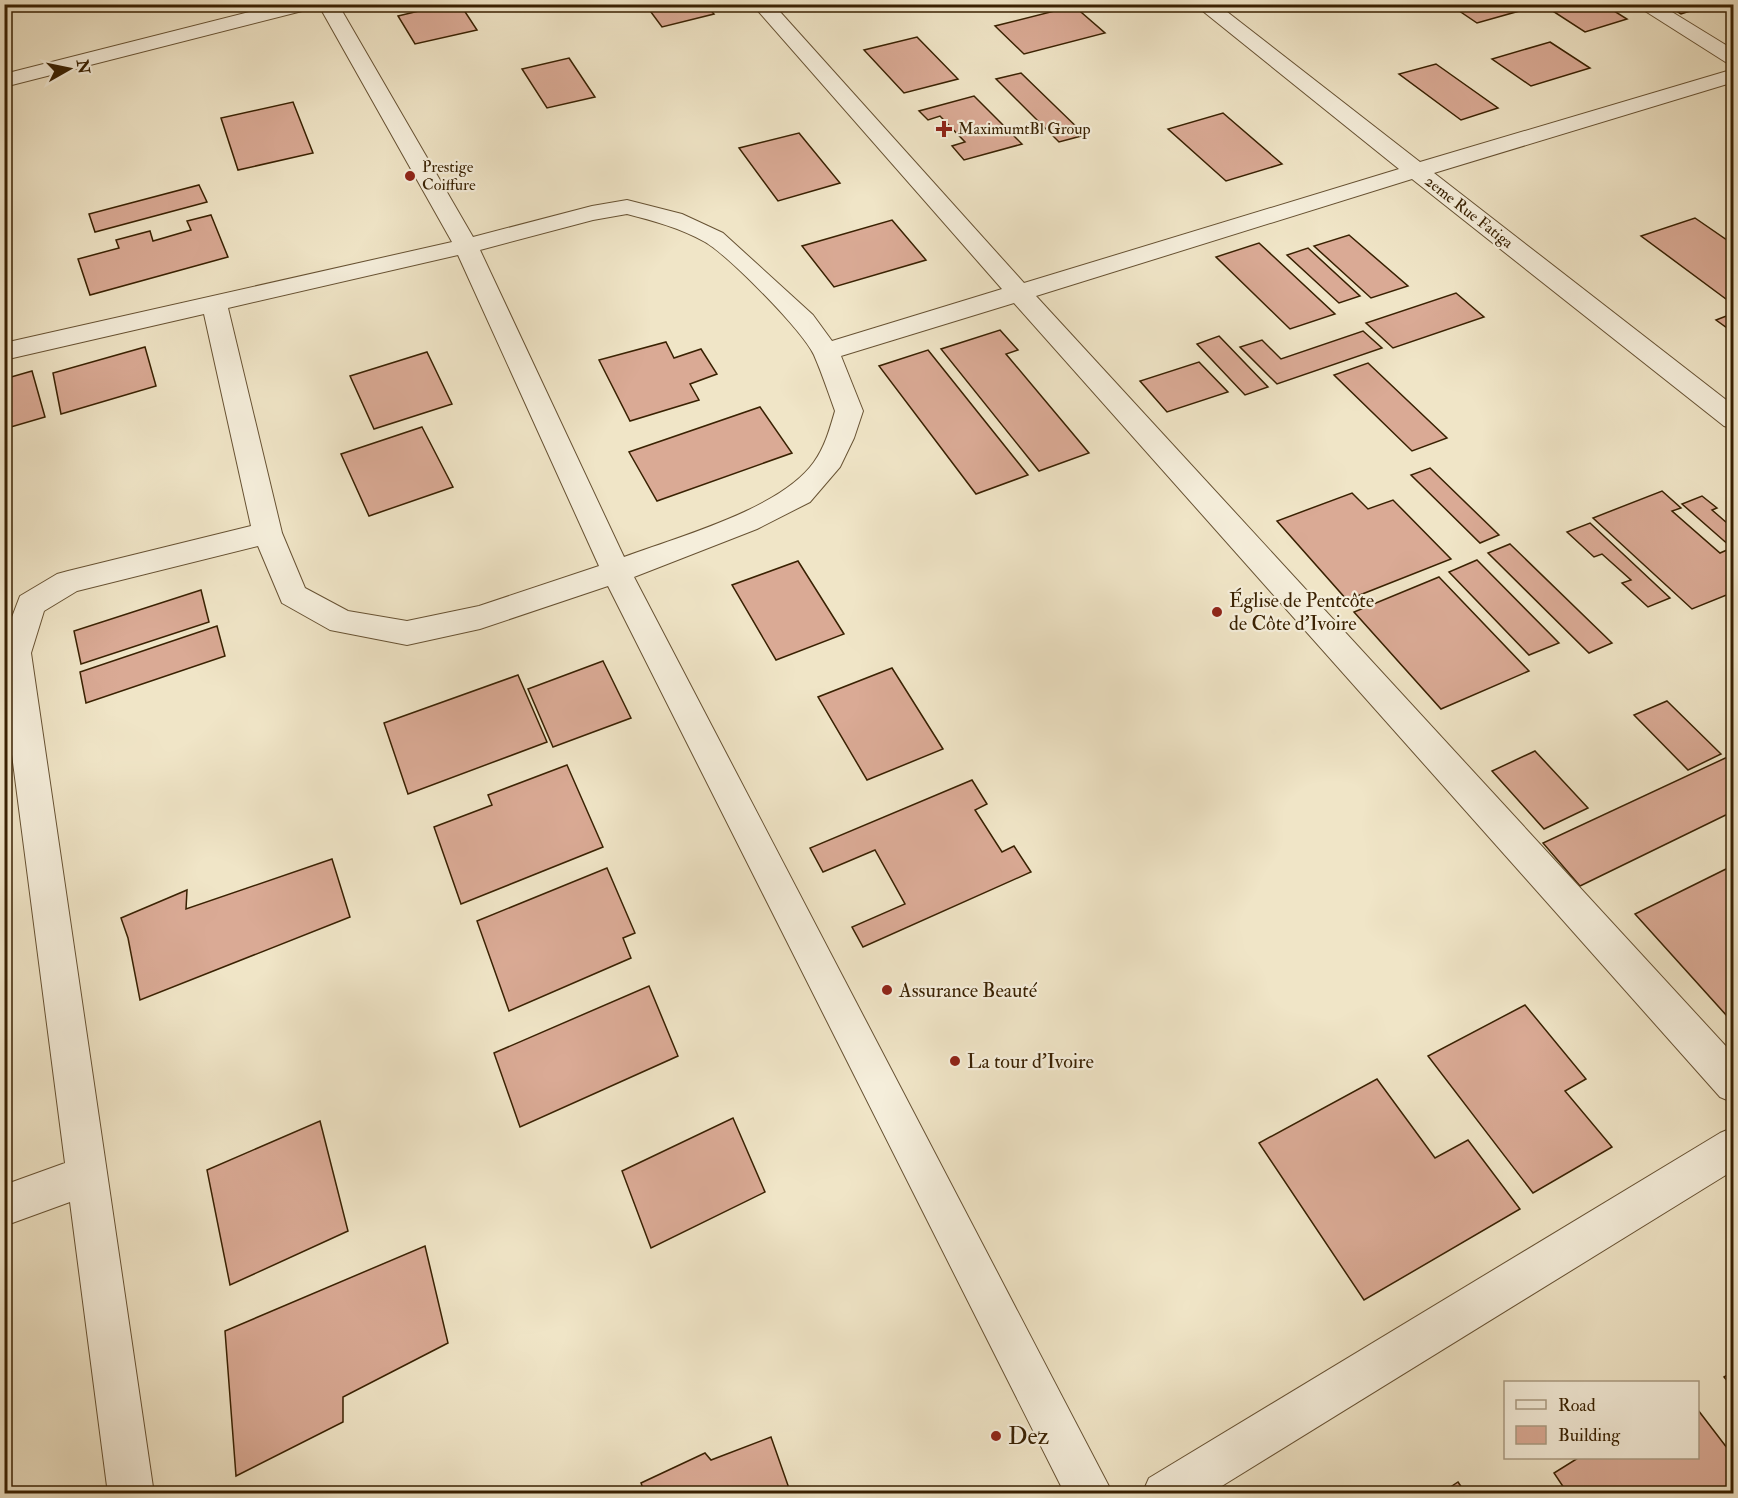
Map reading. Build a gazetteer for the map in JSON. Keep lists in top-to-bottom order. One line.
{"streets":{"street":["2eme Rue Fatiga"]},"places":{"health":["MaximumtBl Group"],"other":["Prestige Coiffure","Église de Pentcôte de Côte d'Ivoire","Assurance Beauté","La tour d'Ivoire","Dez"]},"legend":["Road","Building"],"north":"right"}
